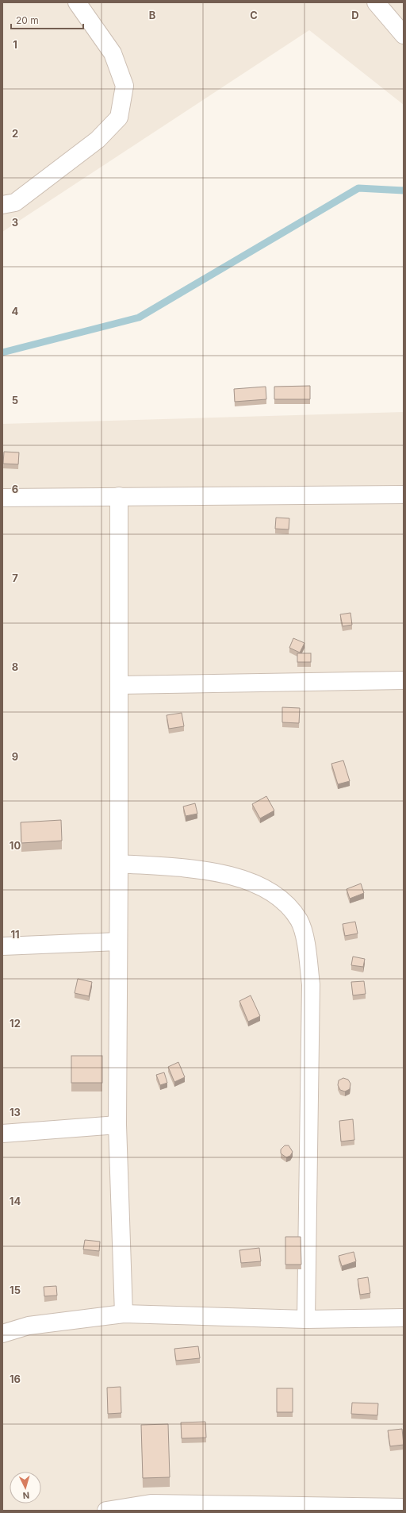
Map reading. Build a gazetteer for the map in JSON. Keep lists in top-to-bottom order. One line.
{"scale_bar":"20 m","north":"bottom","grid":{"columns":["B","C","D"],"rows":["1","2","3","4","5","6","7","8","9","10","11","12","13","14","15","16"]}}
